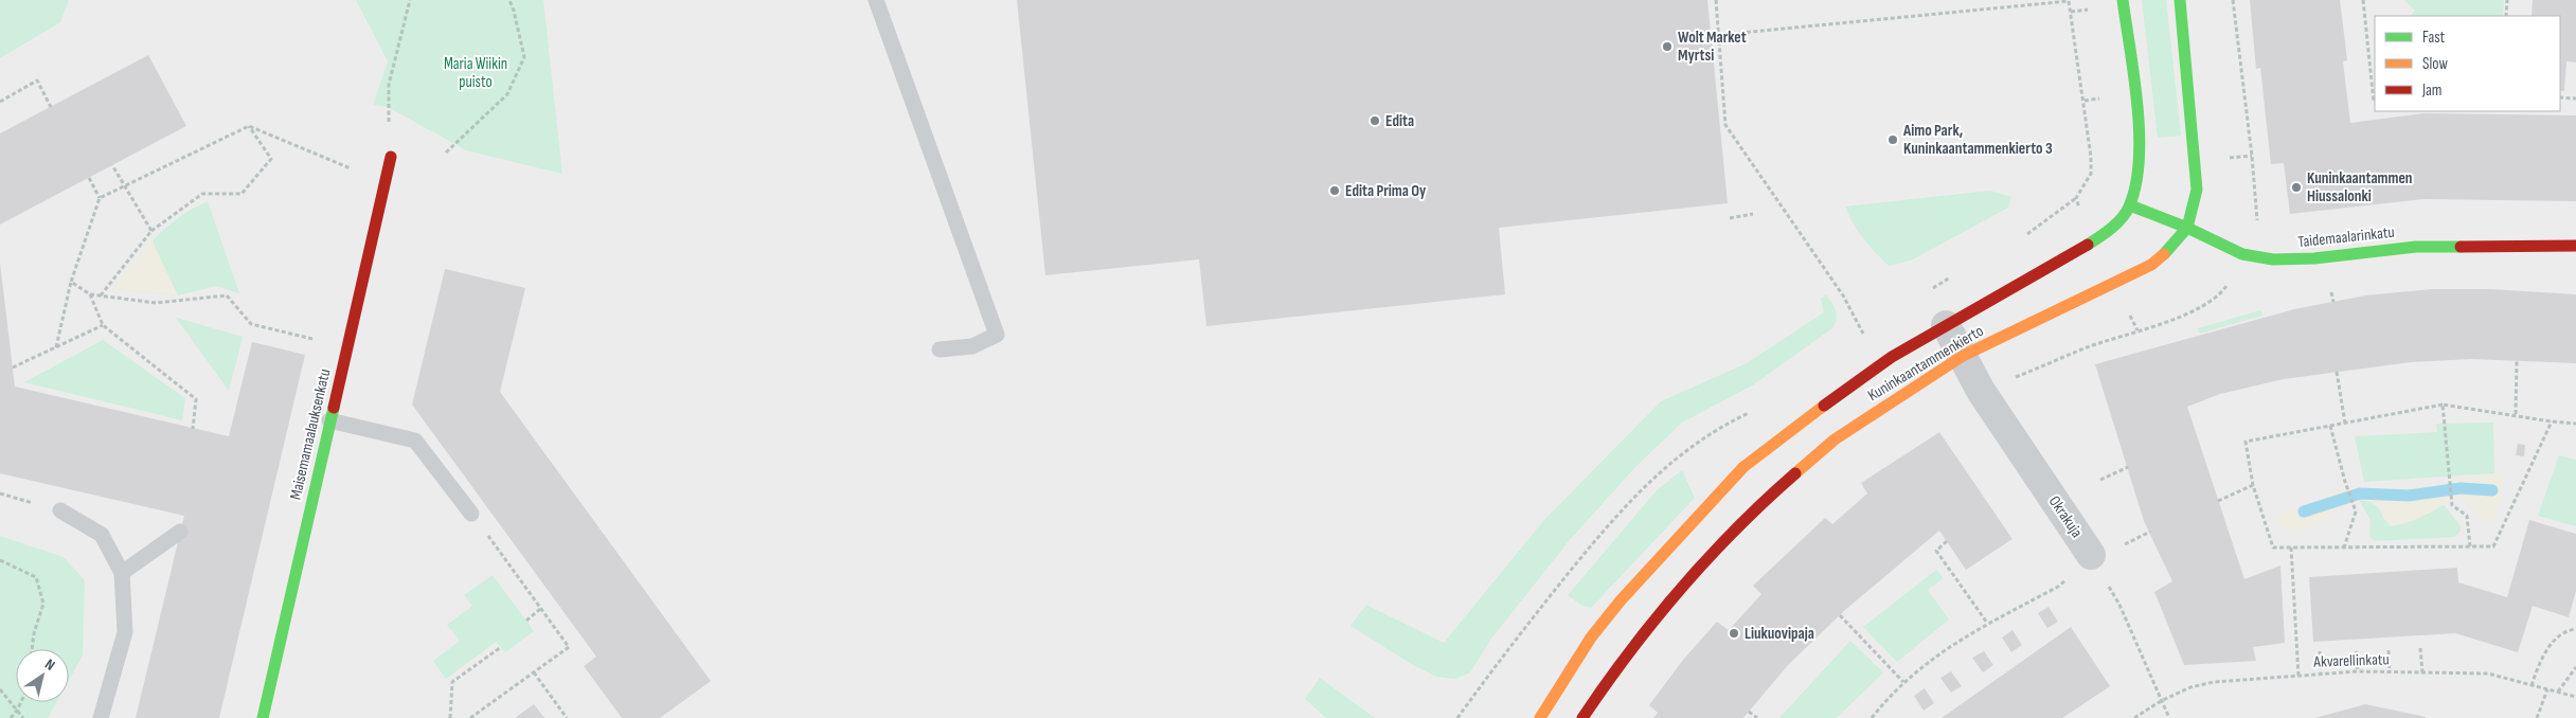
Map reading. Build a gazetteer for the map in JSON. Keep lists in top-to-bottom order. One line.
{"streets":{"street":["Taidemaalarinkatu","Kuninkaantammenkierto","Maisemamaalauksenkatu","Okrakuja"],"path":["Akvarellinkatu"]},"crossings":[["Taidemaalarinkatu","Kuninkaantammenkierto"],["Kuninkaantammenkierto","Okrakuja"],["Okrakuja","Akvarellinkatu"]],"parks":["Maria Wiikin puisto"],"places":["Wolt Market Myrtsi","Edita","Aimo Park, Kuninkaantammenkierto 3","Kuninkaantammen Hiussalonki","Edita Prima Oy","Liukuovipaja"],"legend":["Fast","Slow","Jam"],"north":"top right"}
